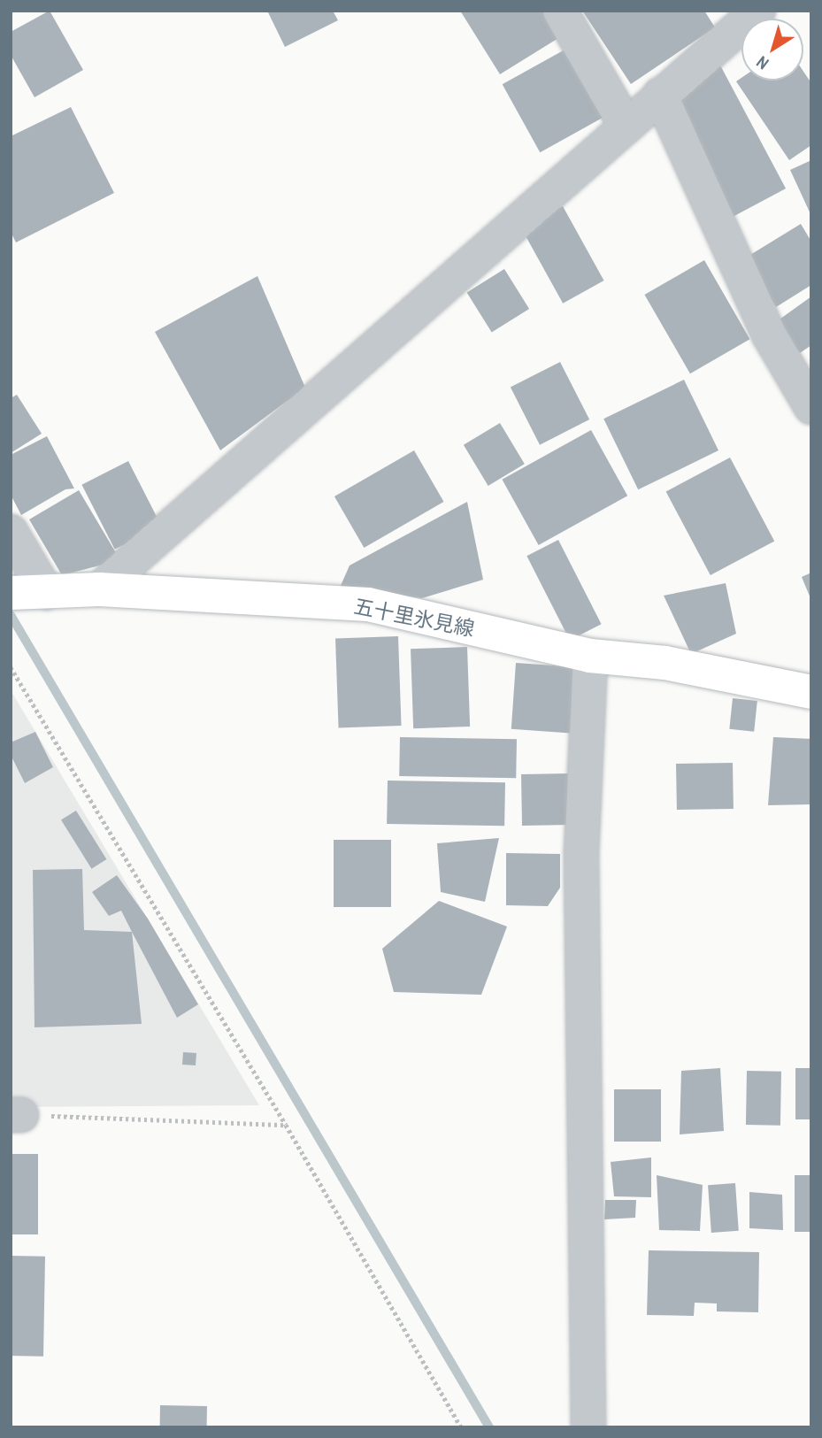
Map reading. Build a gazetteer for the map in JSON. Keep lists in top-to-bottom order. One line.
{"streets":{"main road":["五十里氷見線"]},"north":"bottom left"}
